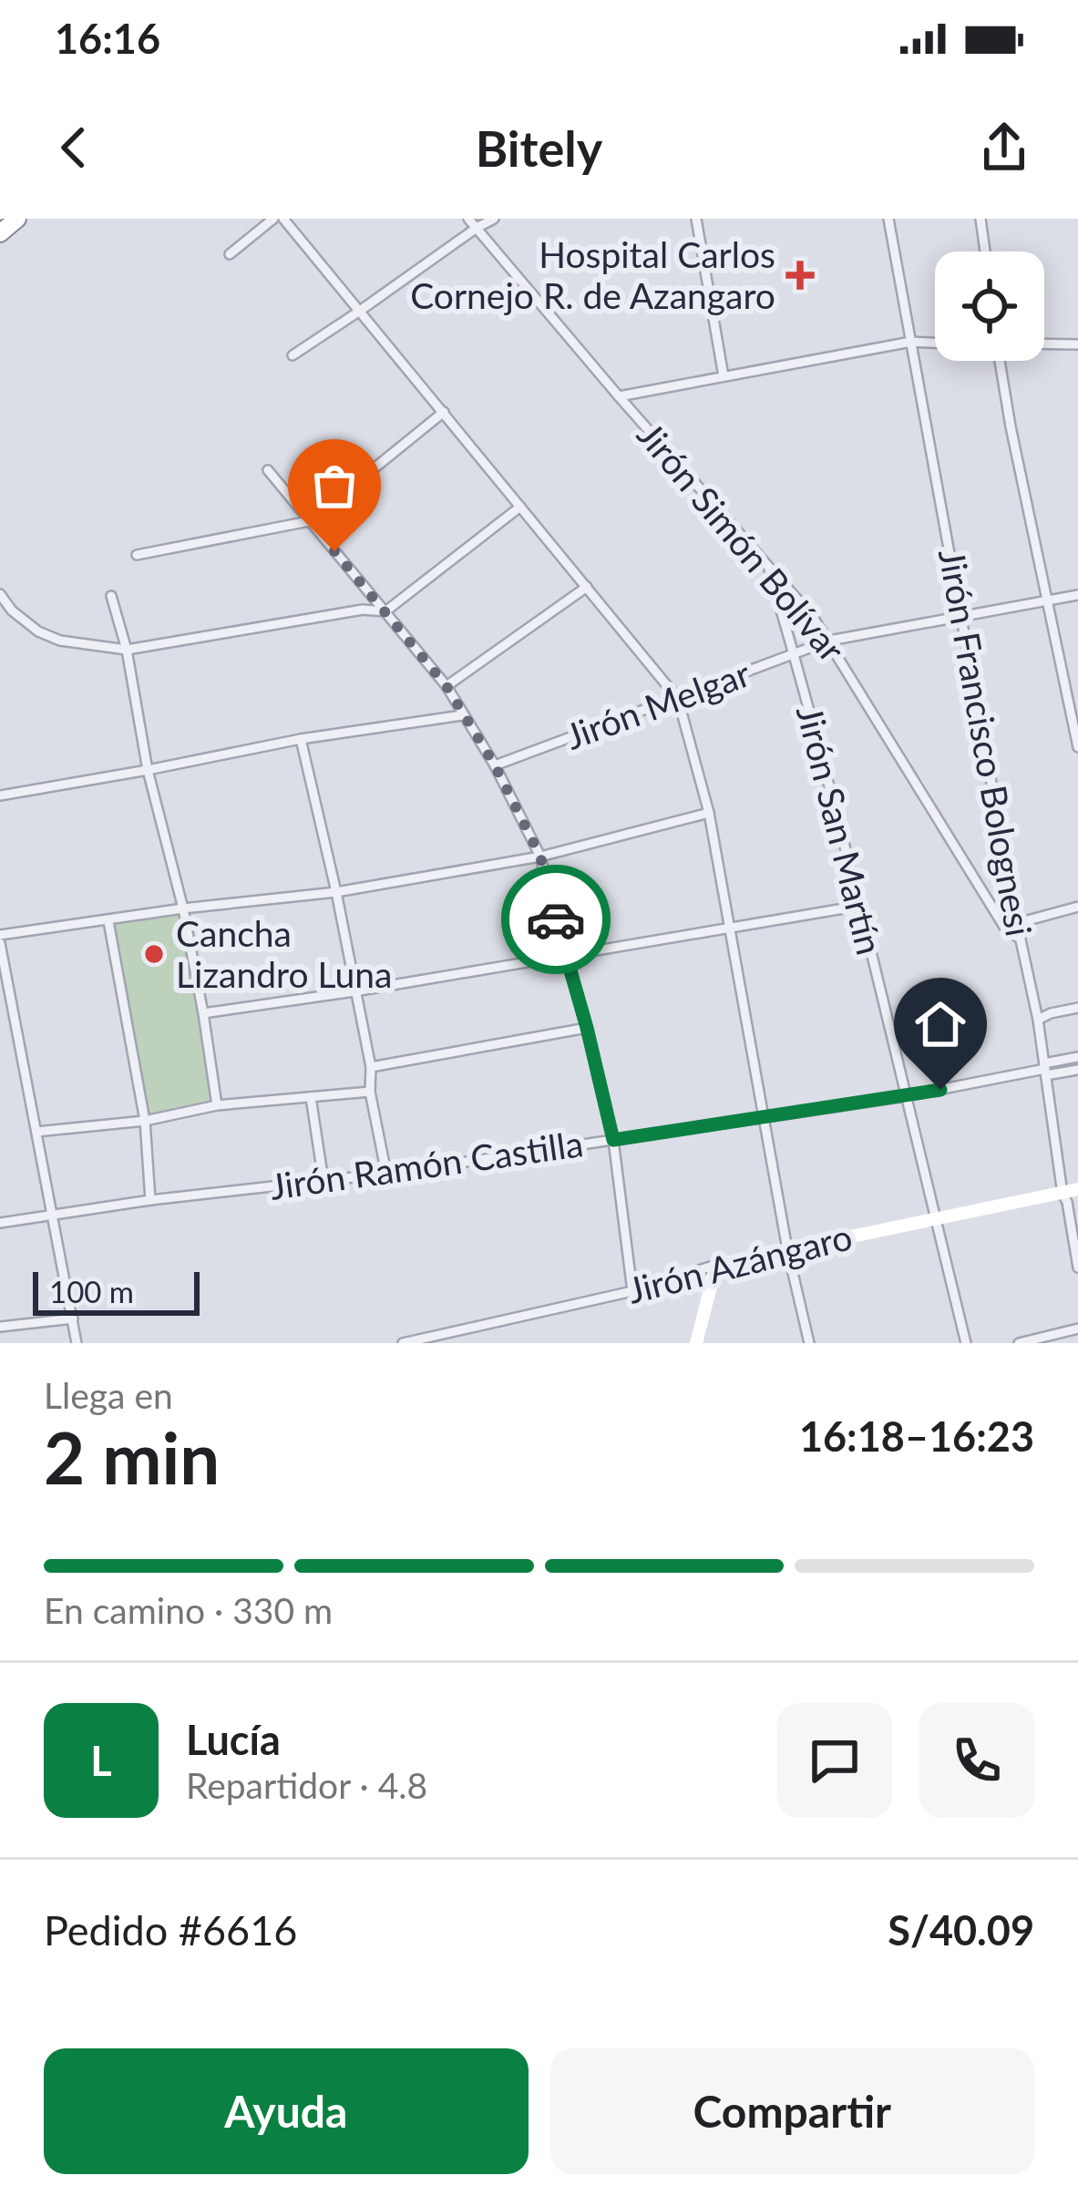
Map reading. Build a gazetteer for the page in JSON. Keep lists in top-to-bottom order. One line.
{"streets":{"street":["Jirón Simón Bolívar","Jirón Melgar","Jirón Francisco Bolognesi","Jirón San Martín","Jirón Ramón Castilla","Jirón Azángaro"]},"crossings":[["Jirón Simón Bolívar","Jirón Melgar"],["Jirón Simón Bolívar","Jirón Francisco Bolognesi"],["Jirón Simón Bolívar","Jirón San Martín"],["Jirón Melgar","Jirón Francisco Bolognesi"],["Jirón Melgar","Jirón San Martín"],["Jirón Francisco Bolognesi","Jirón Ramón Castilla"],["Jirón Francisco Bolognesi","Jirón Azángaro"],["Jirón San Martín","Jirón Ramón Castilla"],["Jirón San Martín","Jirón Azángaro"]],"places":{"health":["Hospital Carlos Cornejo R. de Azangaro"],"other":["Cancha Lizandro Luna"]},"scale_bar":"100 m","page":{"status":"16:16","header":"Bitely","scale":"100 m","heading":["2 min","Llega en","16:18–16:23"],"panel":["Lucía","Repartidor · 4.8","Pedido #6616","S/40.09"],"bar":"En camino · 330 m","round":"L","buttons":["Ayuda","Compartir"]}}
